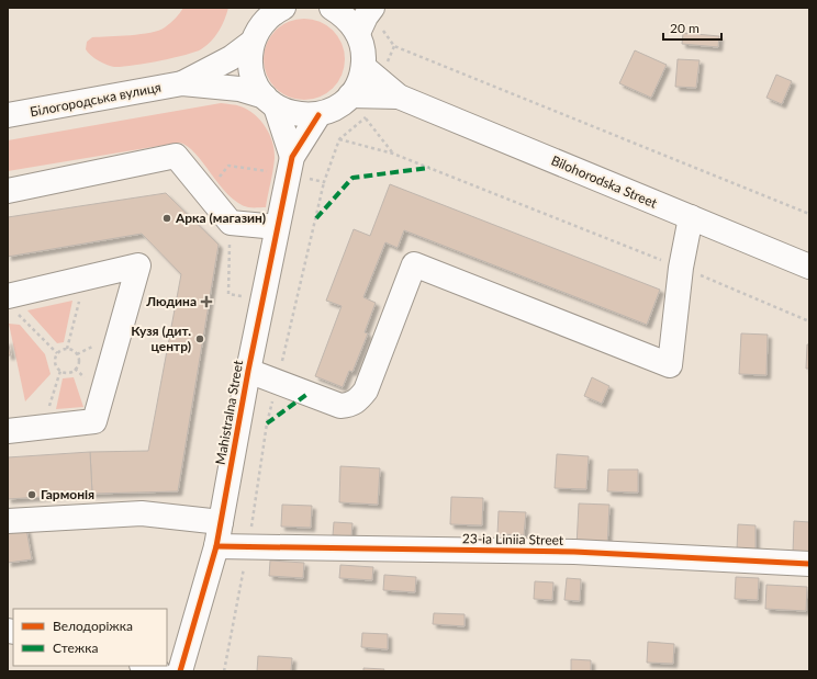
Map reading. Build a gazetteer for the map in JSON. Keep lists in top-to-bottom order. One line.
{"streets":{"street":["Білогородська вулиця","Bilohorodska Street","Mahistralna Street","23-ia Liniia Street"]},"crossings":[["Mahistralna Street","23-ia Liniia Street"]],"places":{"other":["Арка (магазин)","Кузя (дит. центр)","Гармонія"],"health":["Людина"]},"legend":["Велодоріжка","Стежка"],"scale_bar":"20 m"}
